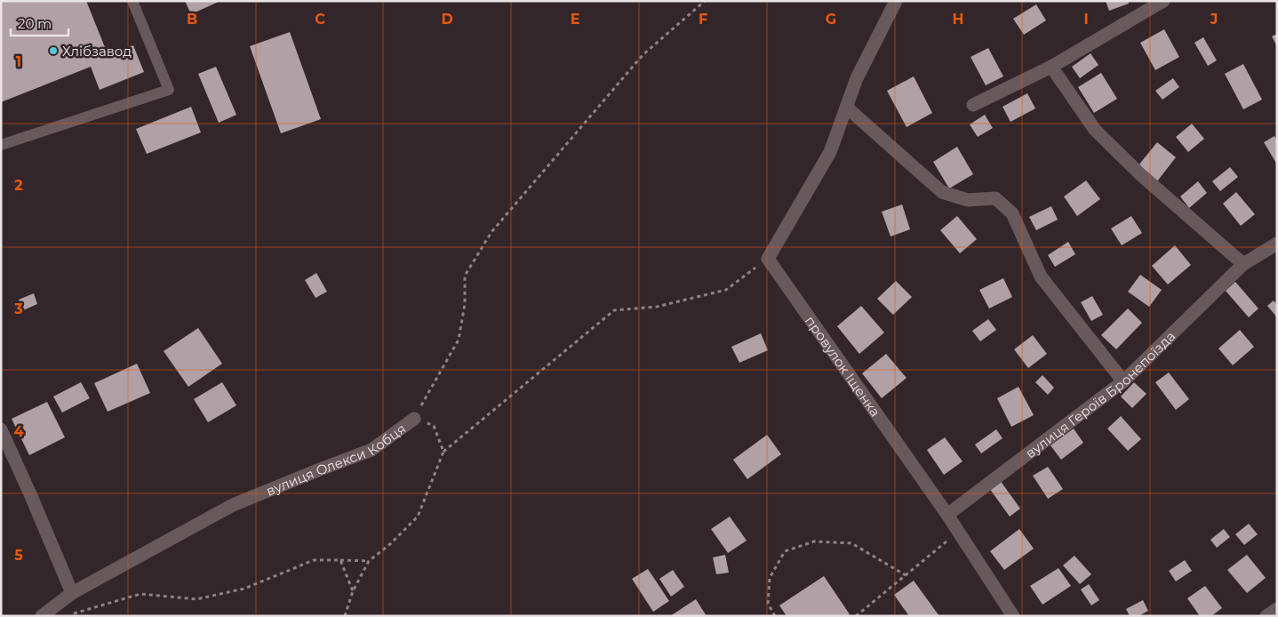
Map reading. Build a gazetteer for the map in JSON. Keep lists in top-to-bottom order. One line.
{"streets":{"street":["провулок Іщенка","вулиця Героїв Бронепоїзда","вулиця Олекси Кобця"]},"crossings":[["провулок Іщенка","вулиця Героїв Бронепоїзда"]],"places":["Хлібзавод"],"scale_bar":"20 m","grid":{"columns":["B","C","D","E","F","G","H","I","J"],"rows":["1","2","3","4","5"]}}
